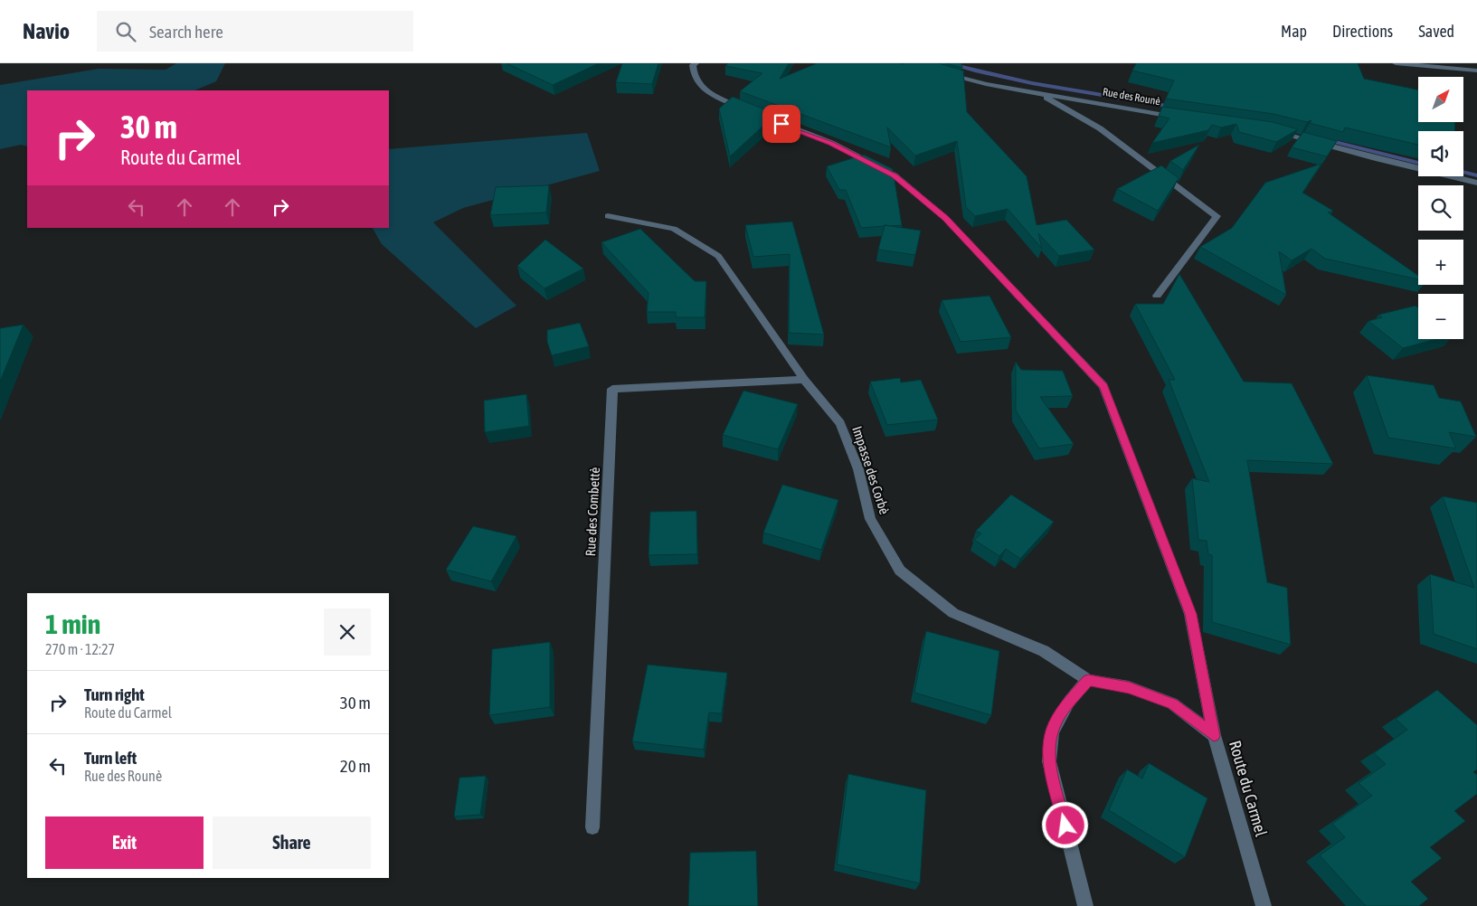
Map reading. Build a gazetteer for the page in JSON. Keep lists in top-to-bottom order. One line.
{"streets":{"street":["Rue des Rounè","Impasse des Corbè","Rue des Combettè","Route du Carmel"]},"crossings":[["Impasse des Corbè","Rue des Combettè"],["Impasse des Corbè","Route du Carmel"]],"north":"top right","page":{"header":"Navio","search":"Search here","nav":["Map","Directions","Saved"],"map_buttons":["+","−"],"turn":["30 m","Route du Carmel"],"heading":["1 min","270 m · 12:27"],"list":[{"name":"Turn right","note":"Route du Carmel","value":"30 m"},{"name":"Turn left","note":"Rue des Rounè","value":"20 m"}],"buttons":["Exit","Share"]}}
